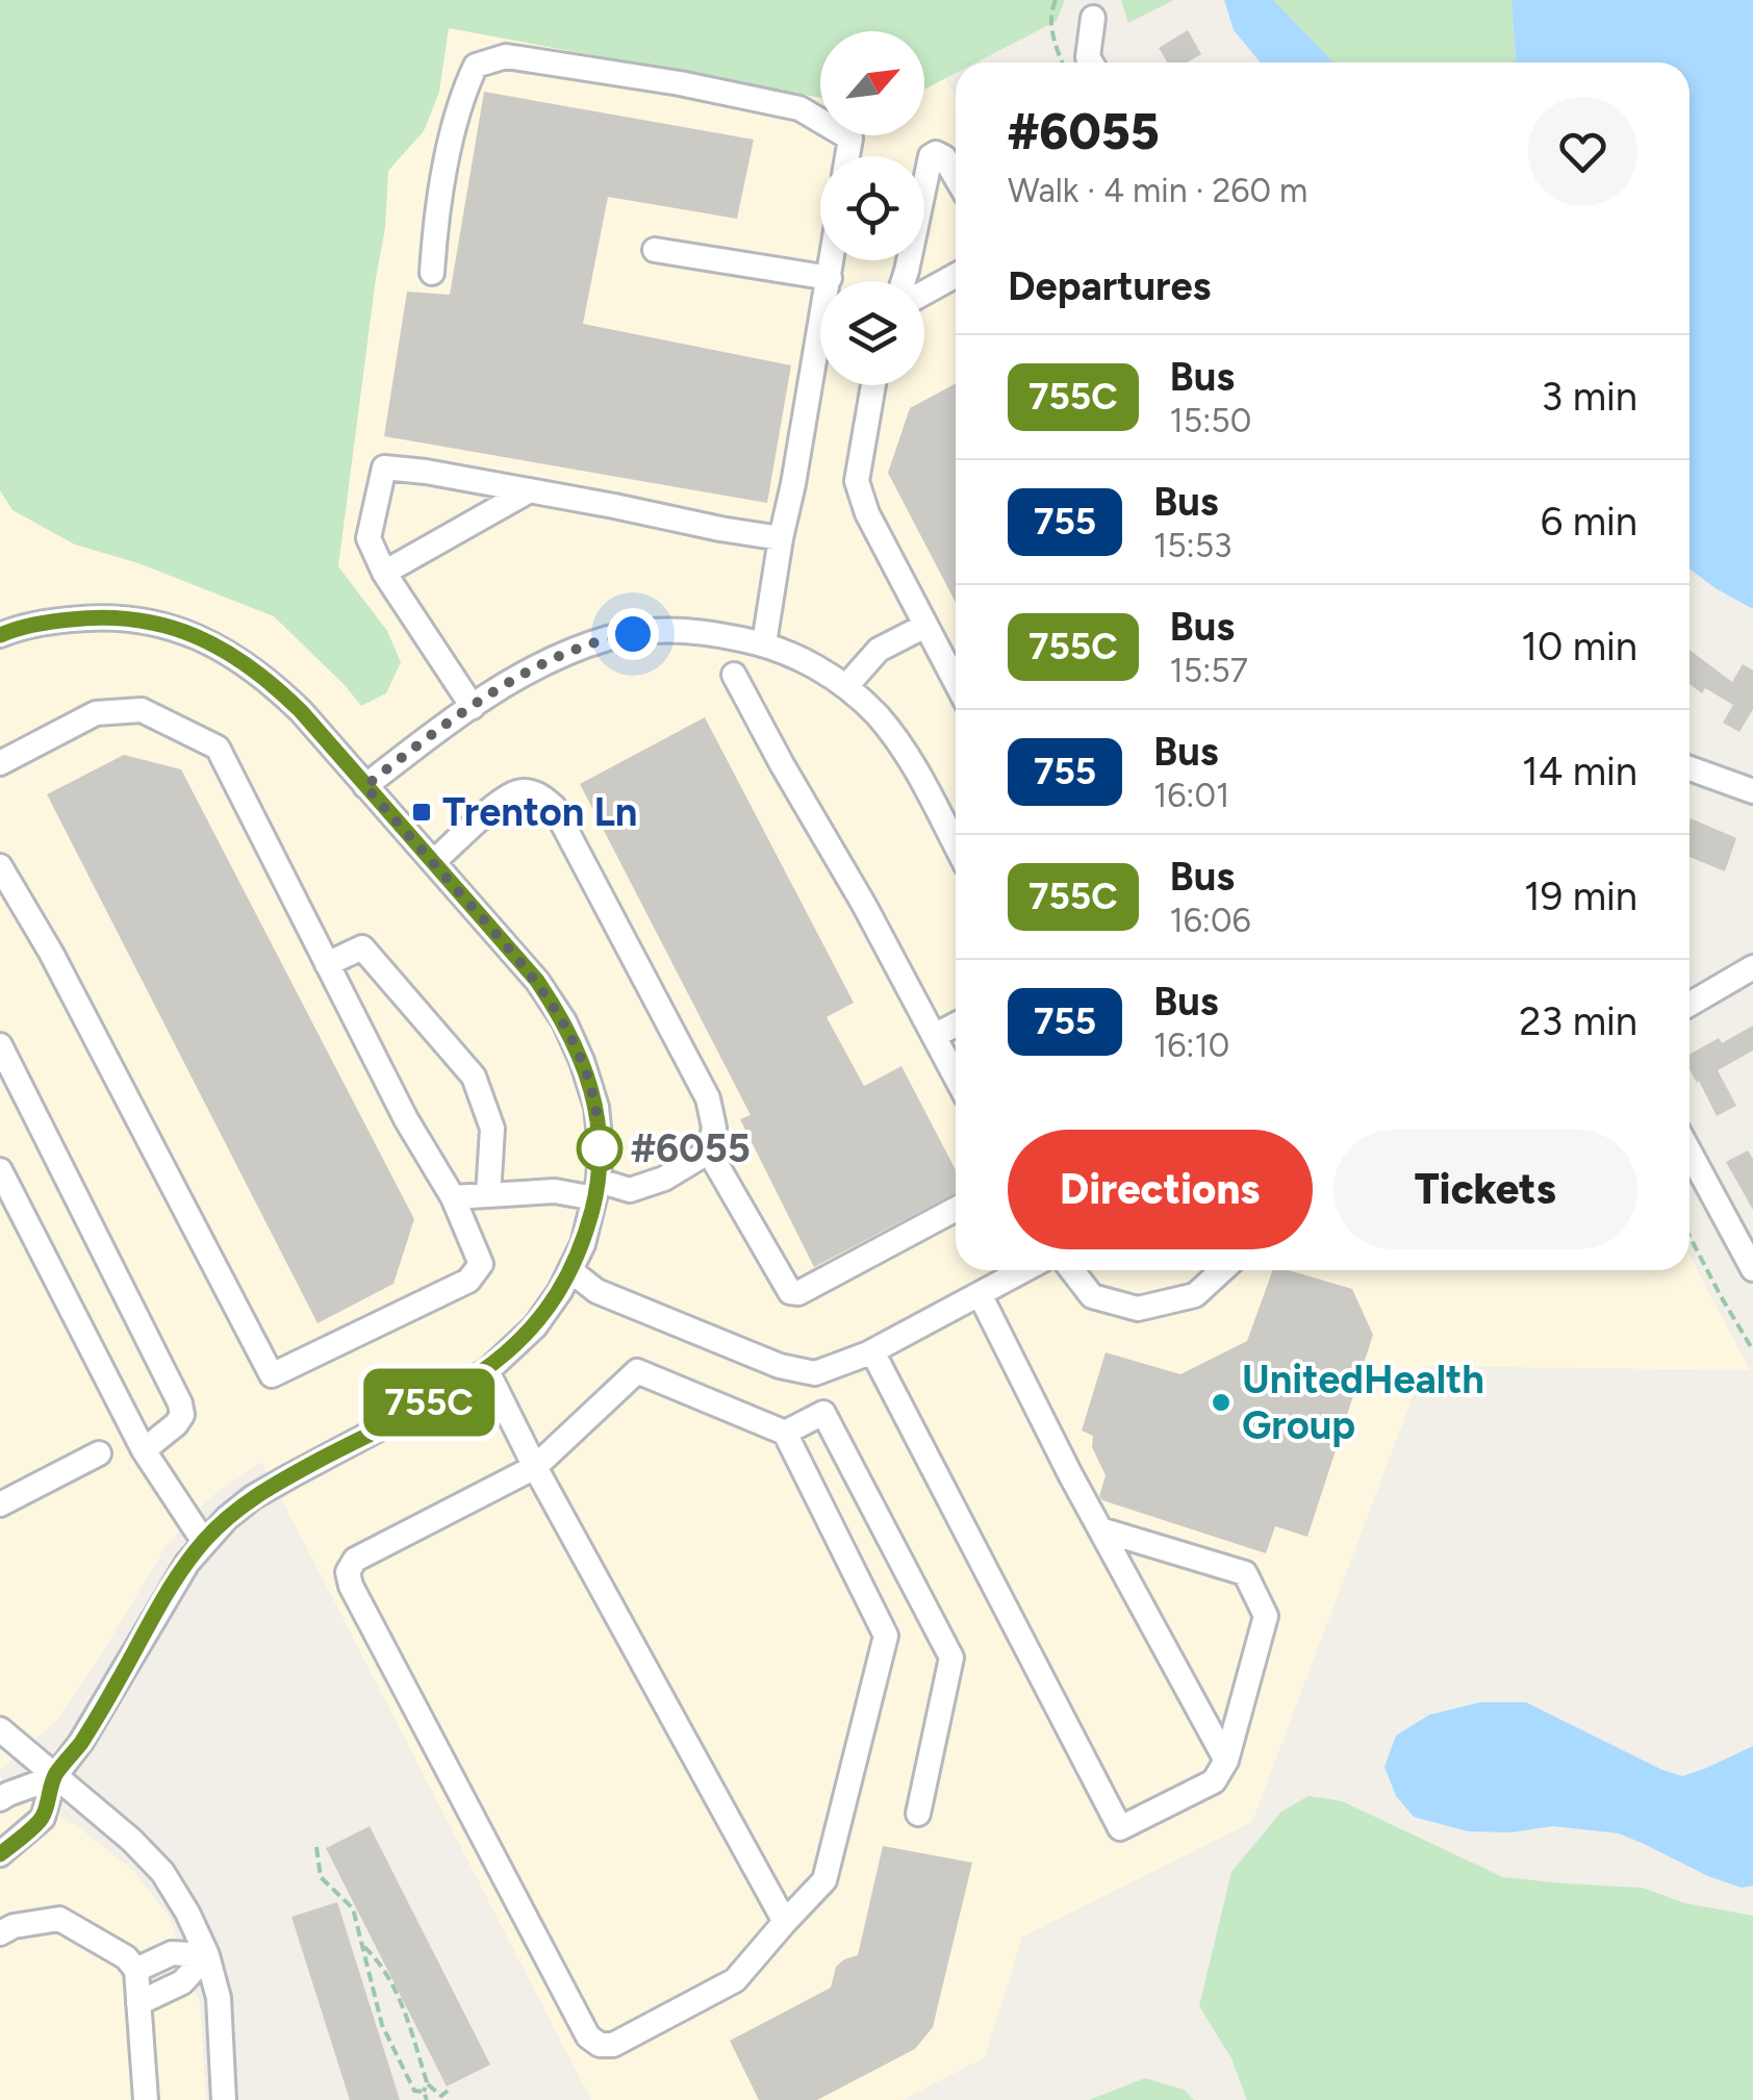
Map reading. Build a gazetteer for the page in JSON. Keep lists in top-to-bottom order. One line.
{"places":{"transit":["Trenton Ln"],"other":["#6055","UnitedHealth Group"]},"lines":["bus line 755C"],"north":"top right","page":{"on_map":"755C","heading":[["#6055","Walk · 4 min · 260 m"],"Departures"],"list":[{"mark":"755C","name":"Bus","note":"15:50","value":"3 min"},{"mark":"755","name":"Bus","note":"15:53","value":"6 min"},{"mark":"755C","name":"Bus","note":"15:57","value":"10 min"},{"mark":"755","name":"Bus","note":"16:01","value":"14 min"},{"mark":"755C","name":"Bus","note":"16:06","value":"19 min"},{"mark":"755","name":"Bus","note":"16:10","value":"23 min"}],"buttons":["Directions","Tickets"]}}
